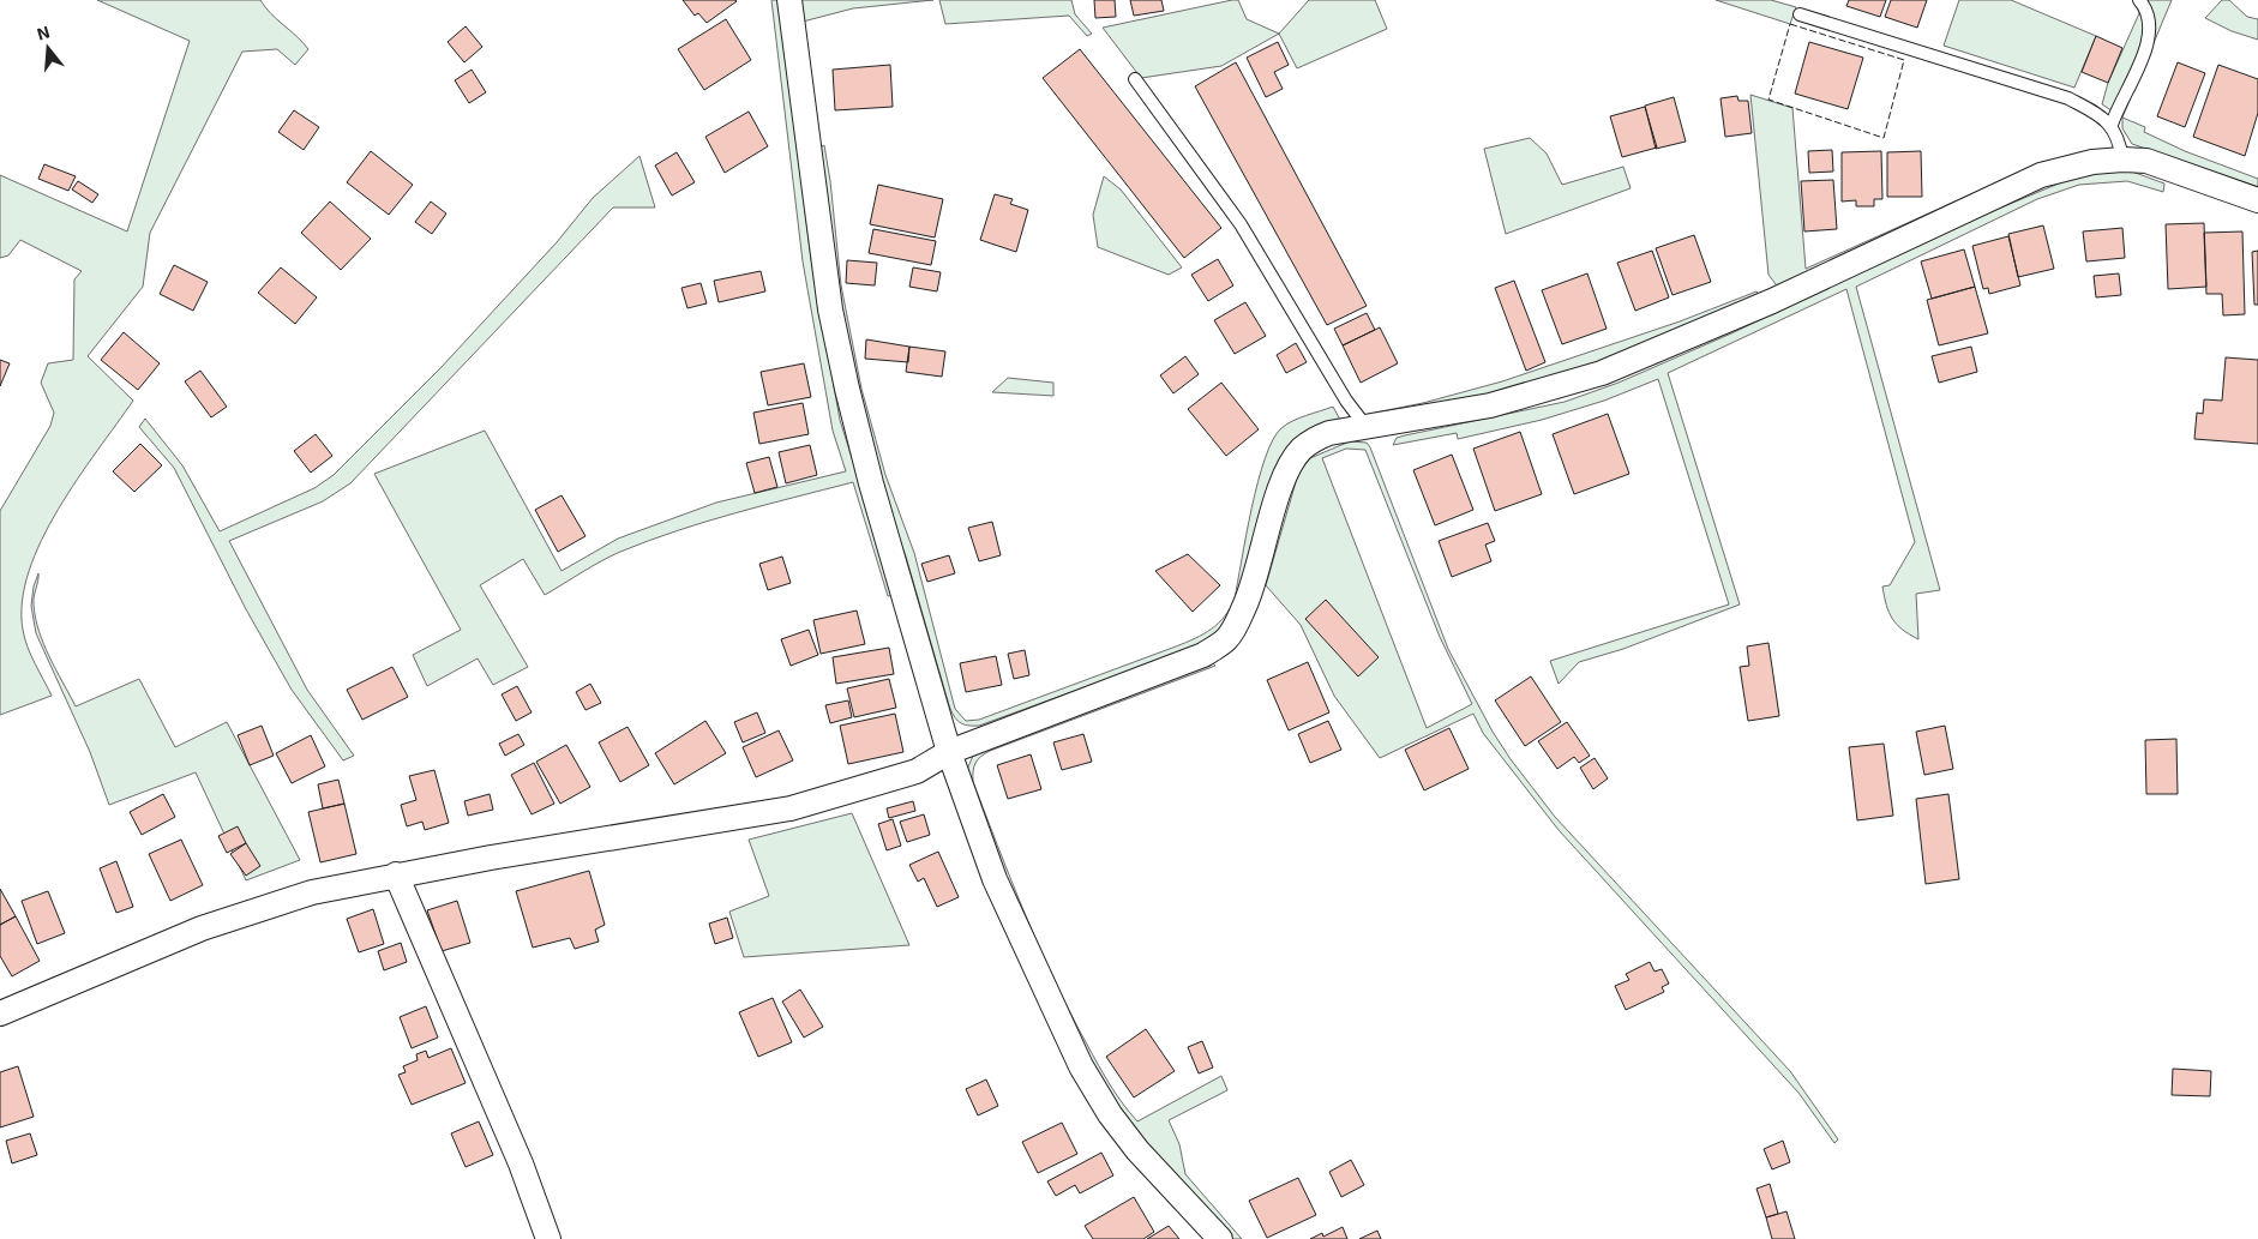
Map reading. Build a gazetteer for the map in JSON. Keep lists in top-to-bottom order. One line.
{"north":"top"}
